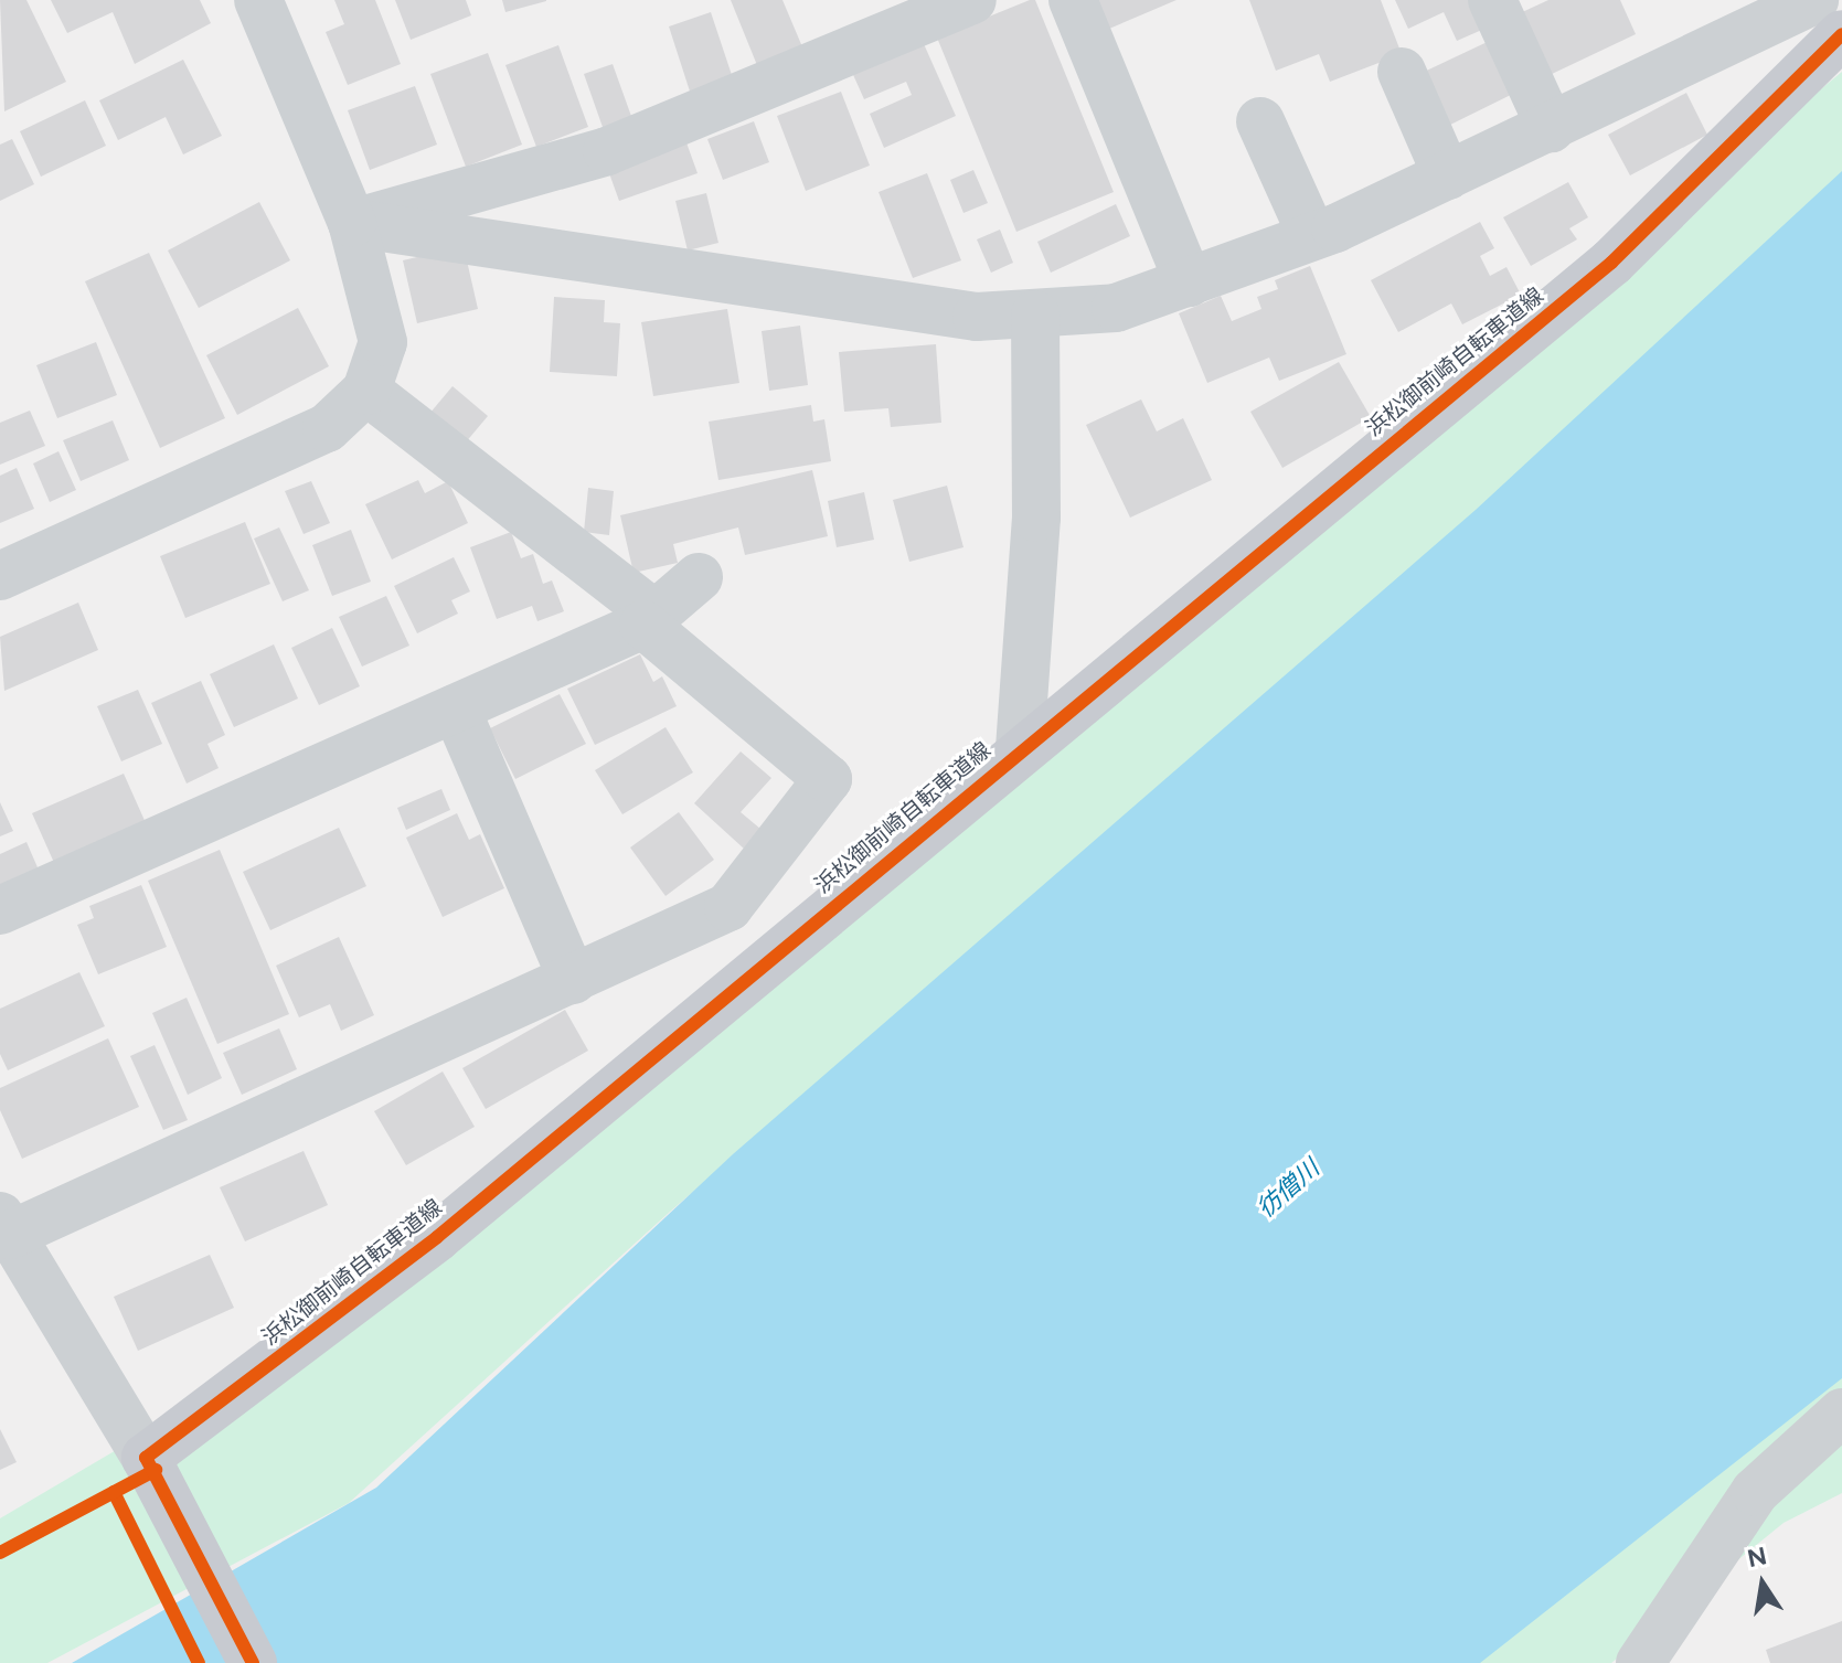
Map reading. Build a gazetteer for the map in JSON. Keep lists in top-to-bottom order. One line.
{"streets":{"main road":["浜松御前崎自転車道線"]},"water":["彷僧川"],"north":"top"}
